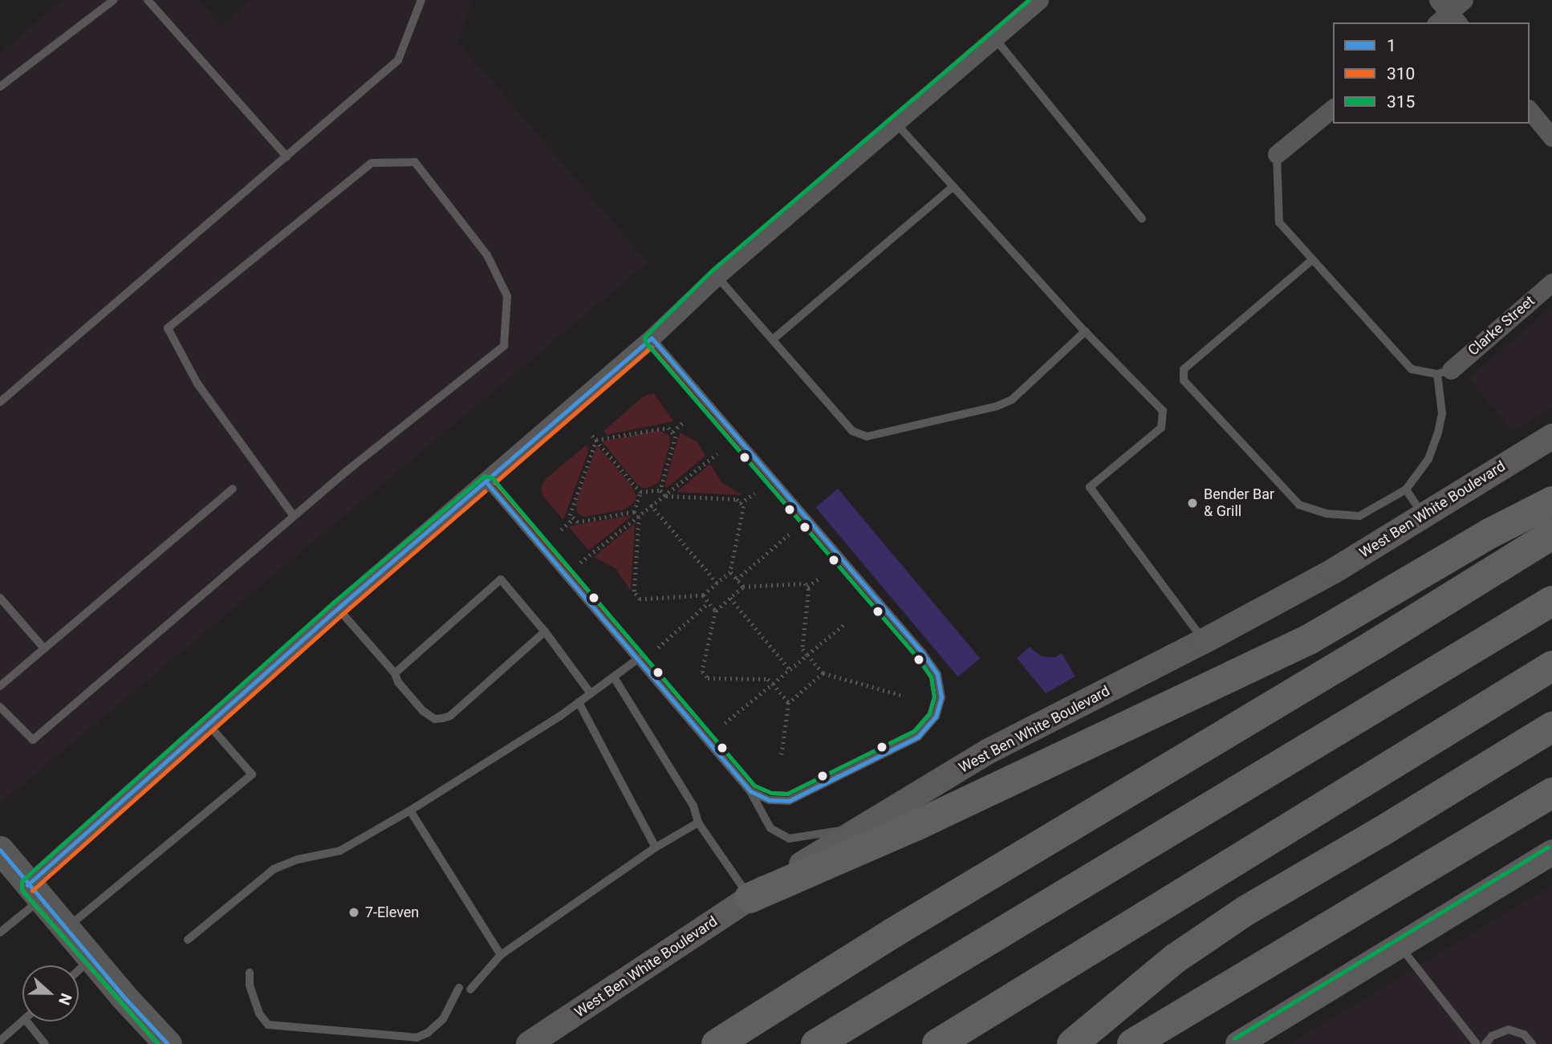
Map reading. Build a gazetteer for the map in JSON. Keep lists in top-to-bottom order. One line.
{"streets":{"main road":["West Ben White Boulevard"],"street":["Clarke Street"]},"places":["Bender Bar & Grill","7-Eleven"],"lines":["transit line 315","transit line 1","transit line 310"],"legend":["1","310","315"],"north":"right"}
